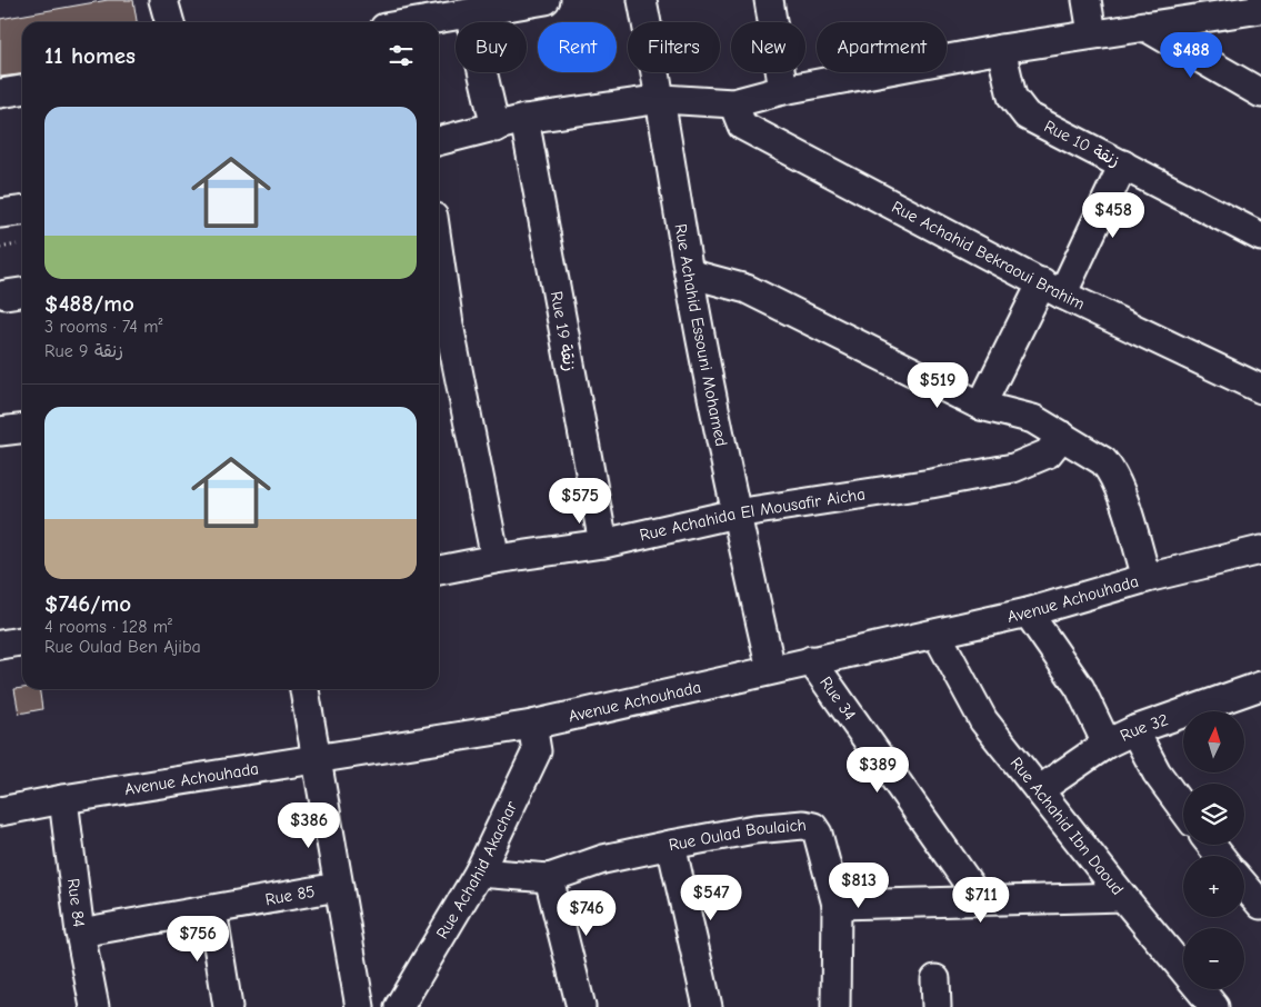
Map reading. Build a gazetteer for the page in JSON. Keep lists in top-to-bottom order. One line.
{"streets":{"street":["Rue 10 زنقة","Rue Achahid Bekraoui Brahim","Rue 19 زنقة","Rue Achahid Essouni Mohamed","Rue Achahida El Mousafir Aicha","Avenue Achouhada","Rue 34","Rue 32","Rue Achahid Ibn Daoud","Rue Oulad Boulaich","Rue Achahid Akachar","Rue 85","Rue 84"]},"crossings":[["Rue 19 زنقة","Rue Achahida El Mousafir Aicha"],["Rue Achahid Essouni Mohamed","Rue Achahida El Mousafir Aicha"],["Rue Achahid Essouni Mohamed","Avenue Achouhada"],["Avenue Achouhada","Rue 34"],["Avenue Achouhada","Rue Achahid Ibn Daoud"],["Avenue Achouhada","Rue Achahid Akachar"],["Avenue Achouhada","Rue 84"],["Rue 32","Rue Achahid Ibn Daoud"],["Rue 85","Rue 84"]],"north":"top","page":{"chip":["Buy","Rent","Filters","New","Apartment"],"heading":"11 homes","price":["$488","$458","$519","$575","$389","$386","$813","$547","$711","$746","$756"],"list":[{"name":"$488/mo","note":"3 rooms · 74 m² · Rue 9 زنقة"},{"name":"$746/mo","note":"4 rooms · 128 m² · Rue Oulad Ben Ajiba"}],"map_buttons":["+","−"]}}
